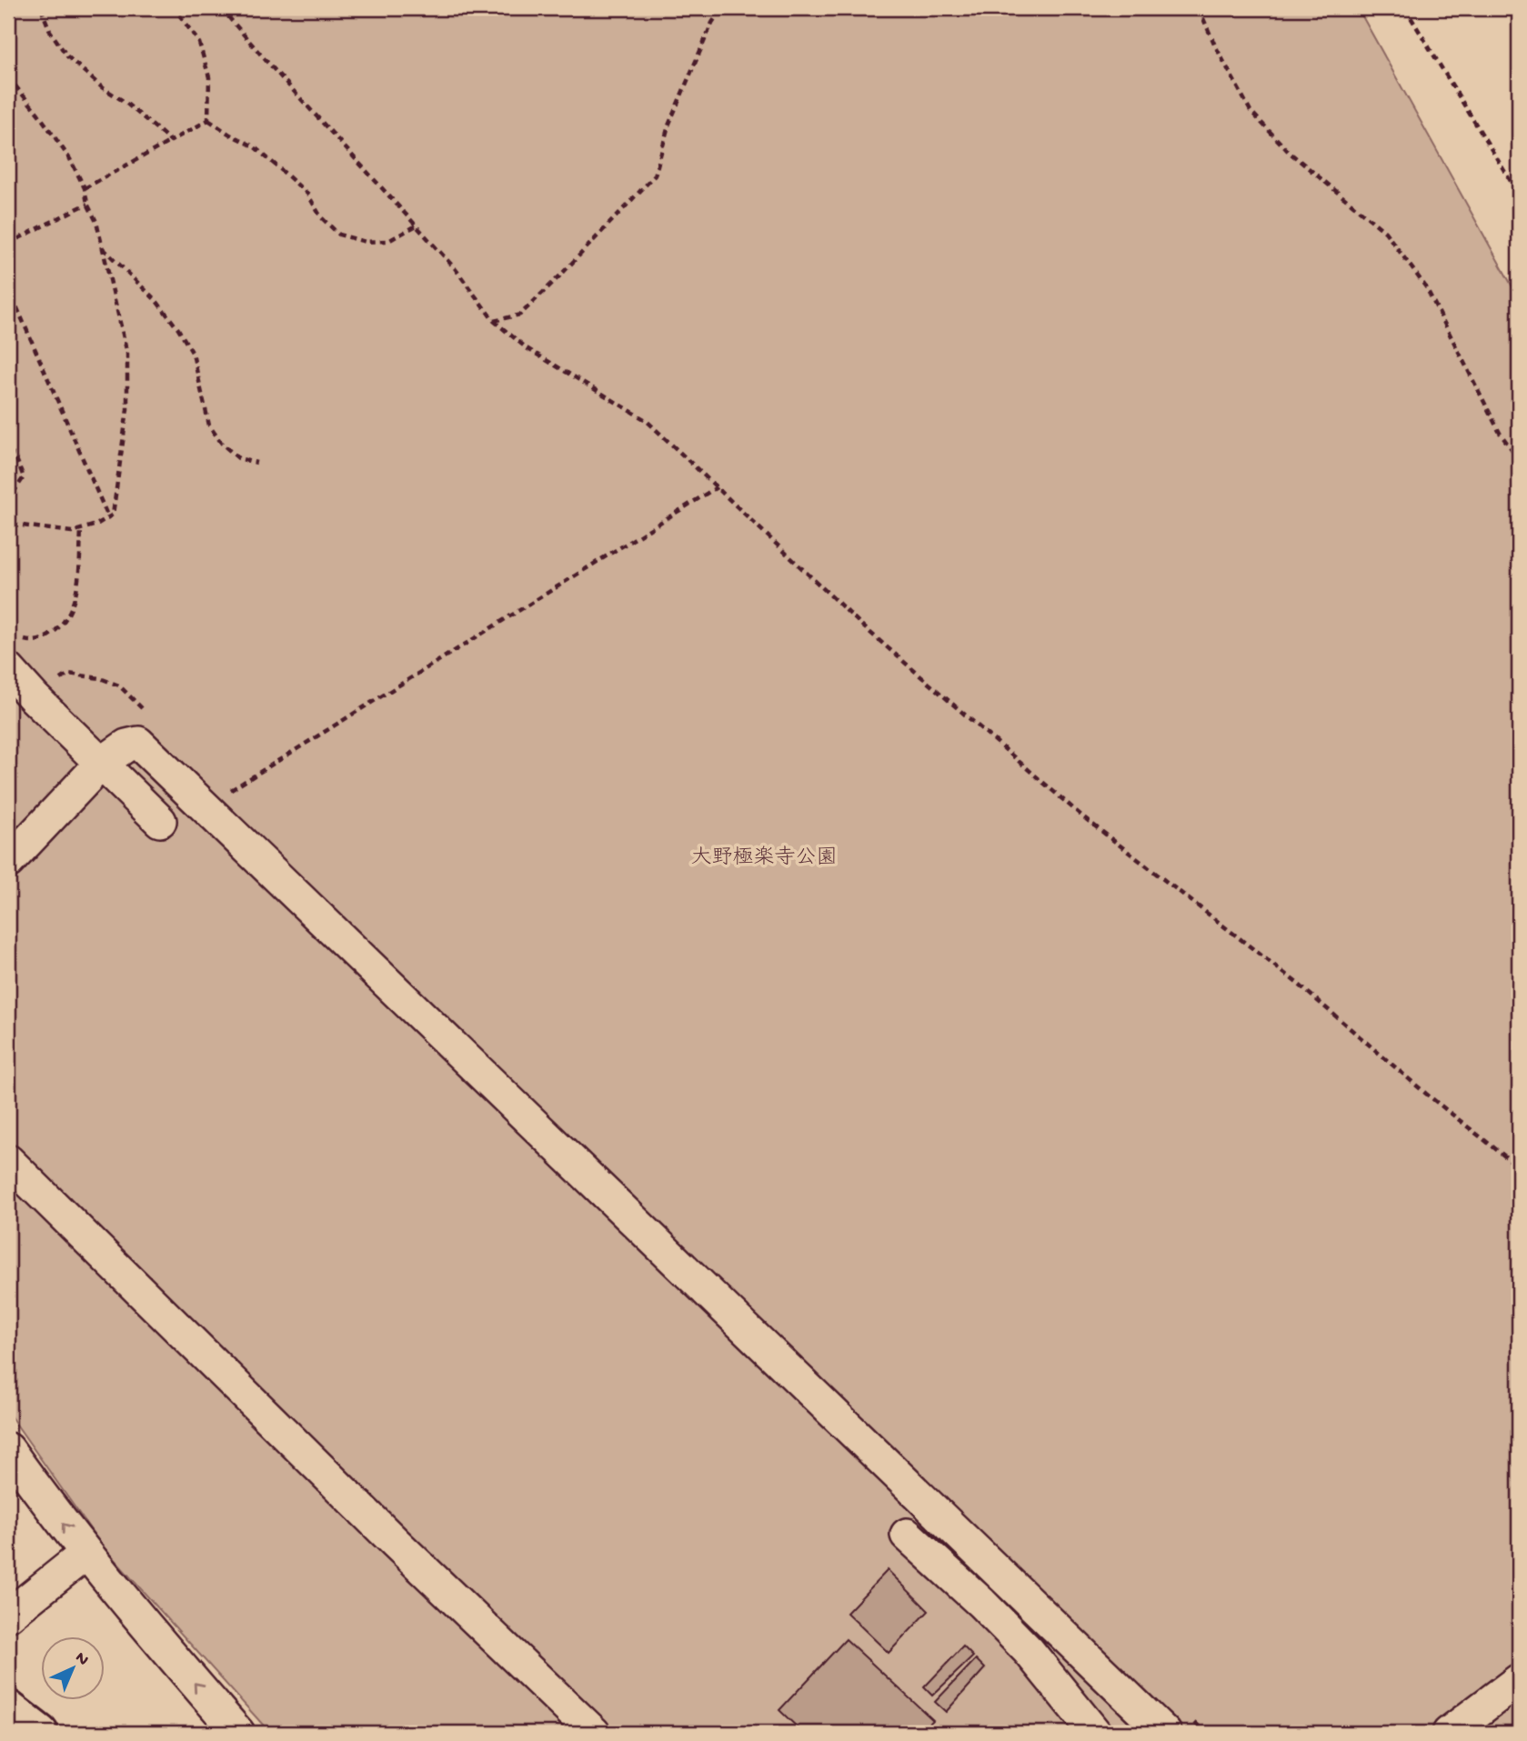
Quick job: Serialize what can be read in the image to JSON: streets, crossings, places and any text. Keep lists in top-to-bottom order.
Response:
{
  "parks": ["大野極楽寺公園"],
  "north": "top right"
}
